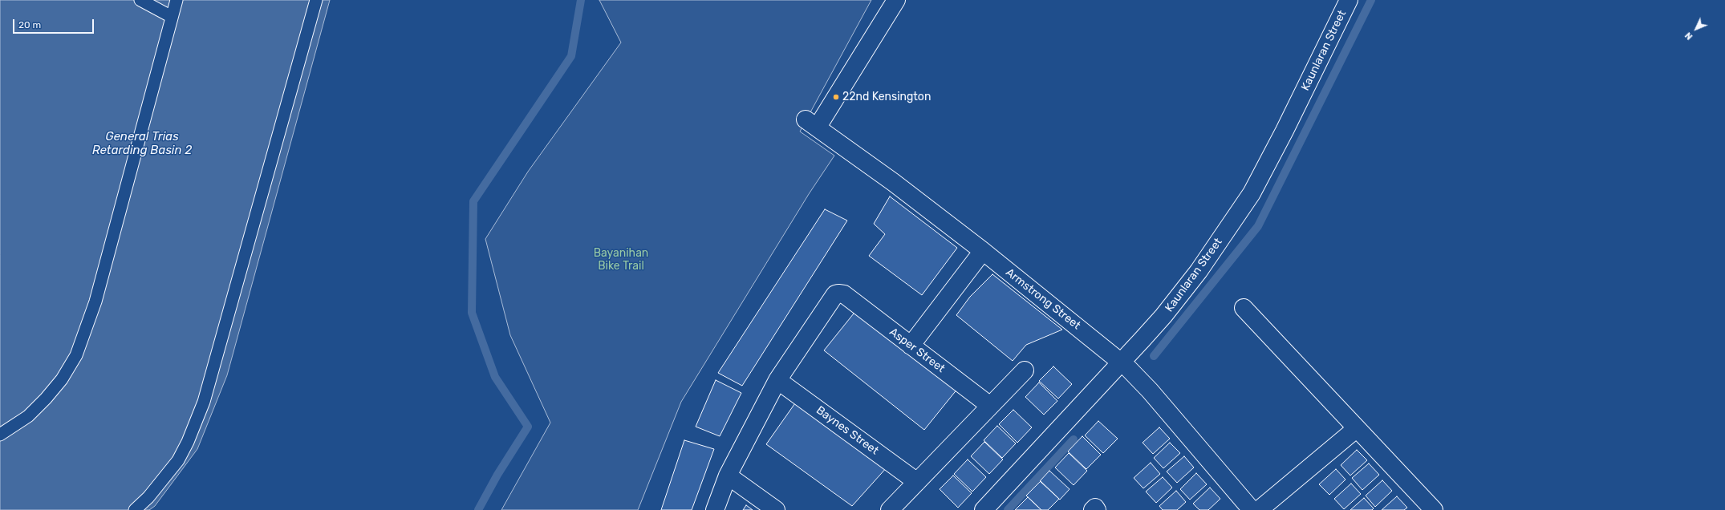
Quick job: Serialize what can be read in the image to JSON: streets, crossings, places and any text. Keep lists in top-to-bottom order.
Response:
{
  "streets": {
    "street": [
      "Kaunlaran Street",
      "Armstrong Street",
      "Asper Street",
      "Baynes Street"
    ]
  },
  "crossings": [
    ["Kaunlaran Street", "Armstrong Street"],
    ["Asper Street", "Baynes Street"]
  ],
  "water": ["General Trias Retarding Basin 2"],
  "parks": ["Bayanihan Bike Trail"],
  "places": ["22nd Kensington"],
  "scale_bar": "20 m",
  "north": "bottom left"
}
